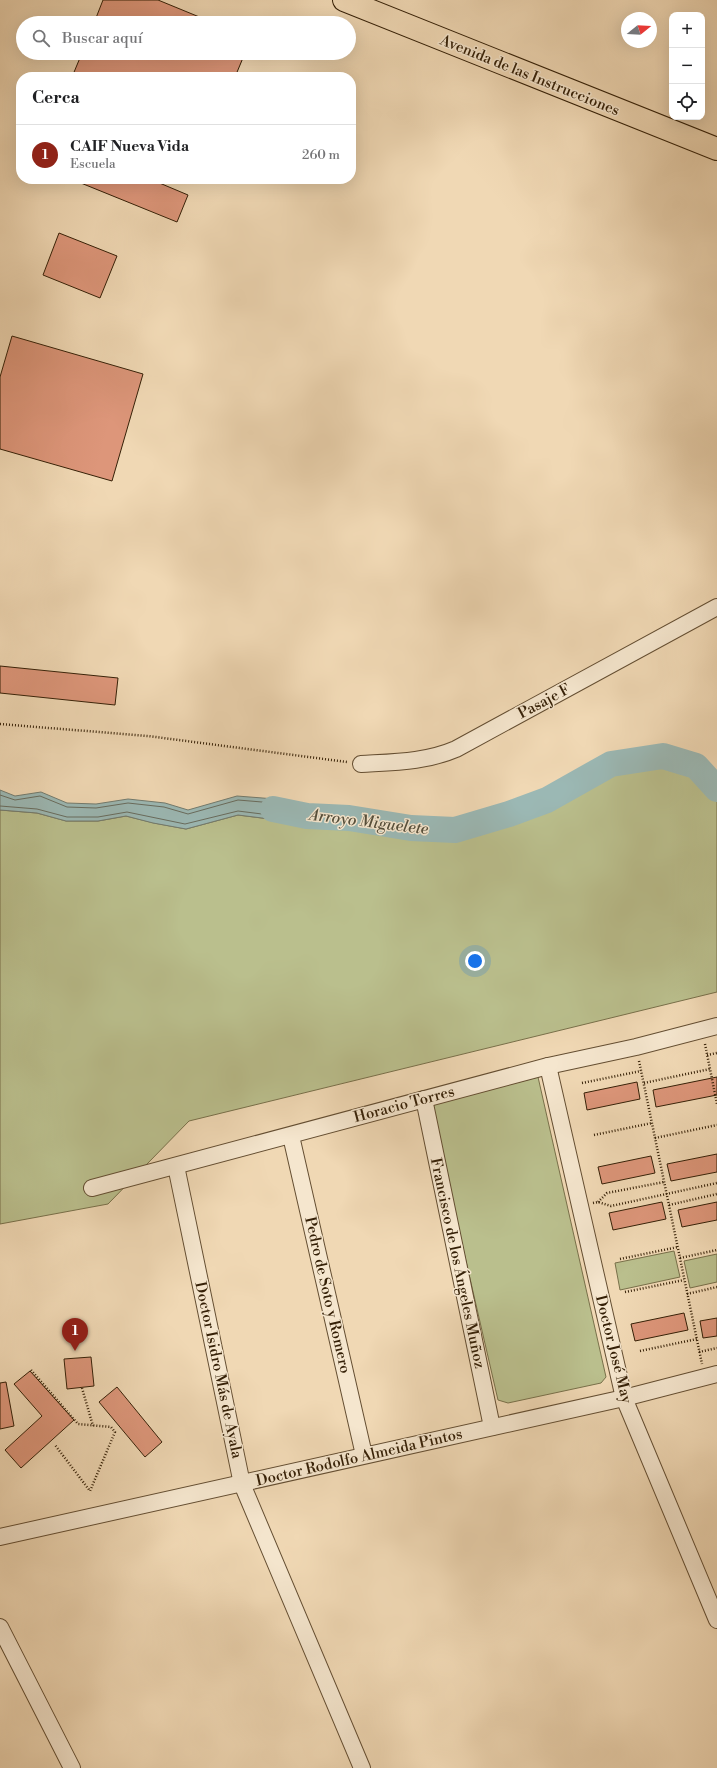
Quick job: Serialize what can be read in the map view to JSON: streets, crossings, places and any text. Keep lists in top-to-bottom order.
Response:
{
  "streets": {
    "main road": ["Avenida de las Instrucciones"],
    "street": [
      "Pasaje F",
      "Horacio Torres",
      "Francisco de los Ángeles Muñoz",
      "Pedro de Soto y Romero",
      "Doctor José May",
      "Doctor Isidro Más de Ayala",
      "Doctor Rodolfo Almeida Pintos"
    ]
  },
  "crossings": [
    ["Horacio Torres", "Francisco de los Ángeles Muñoz"],
    ["Horacio Torres", "Pedro de Soto y Romero"],
    ["Horacio Torres", "Doctor José May"],
    ["Horacio Torres", "Doctor Isidro Más de Ayala"],
    ["Francisco de los Ángeles Muñoz", "Doctor Rodolfo Almeida Pintos"],
    ["Pedro de Soto y Romero", "Doctor Rodolfo Almeida Pintos"],
    ["Doctor José May", "Doctor Rodolfo Almeida Pintos"],
    ["Doctor Isidro Más de Ayala", "Doctor Rodolfo Almeida Pintos"]
  ],
  "water": ["Arroyo Miguelete"],
  "north": "right",
  "page": {
    "map_buttons": ["+", "−"],
    "search": "Buscar aquí",
    "heading": "Cerca",
    "list": [
      {
        "mark": "1",
        "name": "CAIF Nueva Vida",
        "note": "Escuela",
        "value": "260 m"
      }
    ],
    "pins": "1"
  }
}
